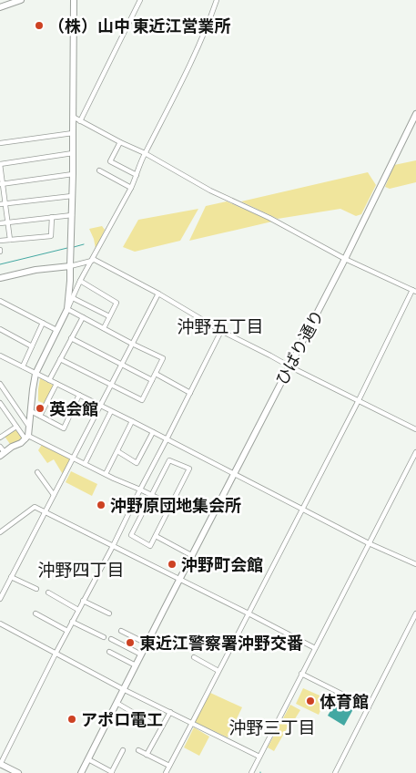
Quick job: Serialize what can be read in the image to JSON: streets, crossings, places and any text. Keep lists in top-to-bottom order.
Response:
{
  "streets": {
    "street": ["ひばり通り"]
  },
  "districts": ["沖野五丁目", "沖野四丁目", "沖野三丁目"],
  "places": [
    "（株）山中 東近江営業所",
    "英会館",
    "沖野原団地集会所",
    "沖野町会館",
    "東近江警察署沖野交番",
    "体育館",
    "アポロ電工"
  ]
}
